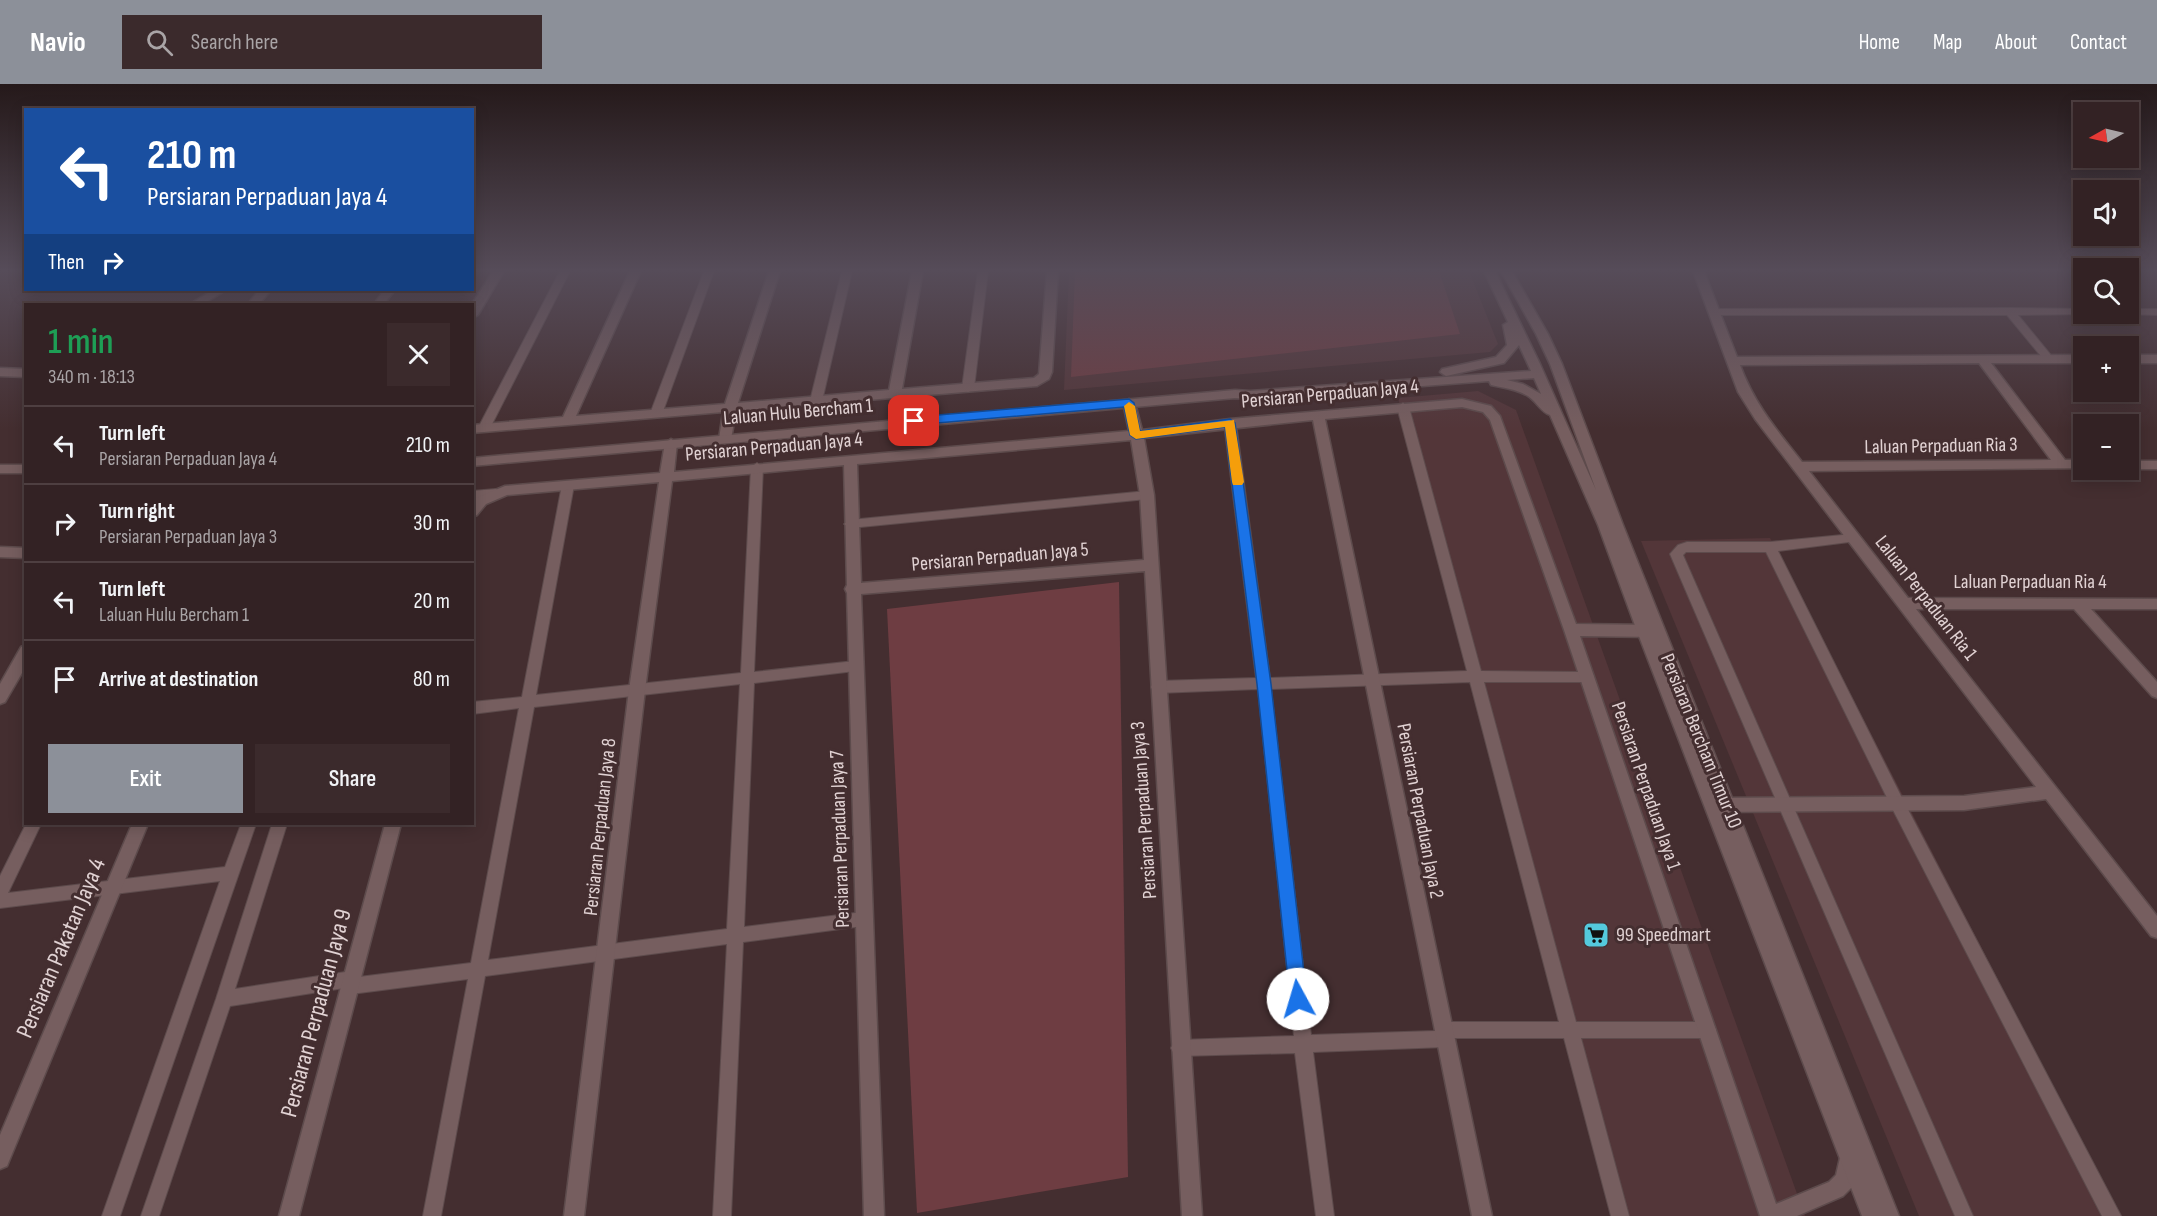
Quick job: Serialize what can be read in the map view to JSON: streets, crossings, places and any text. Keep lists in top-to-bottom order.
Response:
{
  "streets": {
    "street": [
      "Persiaran Perpaduan Jaya 4",
      "Laluan Hulu Bercham 1",
      "Laluan Perpaduan Ria 3",
      "Persiaran Perpaduan Jaya 5",
      "Laluan Perpaduan Ria 4",
      "Laluan Perpaduan Ria 1",
      "Persiaran Bercham Timur 10",
      "Persiaran Perpaduan Jaya 1",
      "Persiaran Perpaduan Jaya 3",
      "Persiaran Perpaduan Jaya 2",
      "Persiaran Perpaduan Jaya 8",
      "Persiaran Perpaduan Jaya 7",
      "Persiaran Pakatan Jaya 4",
      "Persiaran Perpaduan Jaya 9"
    ]
  },
  "crossings": [
    ["Persiaran Perpaduan Jaya 4", "Persiaran Perpaduan Jaya 1"],
    ["Persiaran Perpaduan Jaya 4", "Persiaran Perpaduan Jaya 3"],
    ["Persiaran Perpaduan Jaya 4", "Persiaran Perpaduan Jaya 2"],
    ["Persiaran Perpaduan Jaya 4", "Persiaran Perpaduan Jaya 8"],
    ["Persiaran Perpaduan Jaya 4", "Persiaran Perpaduan Jaya 7"],
    ["Laluan Hulu Bercham 1", "Persiaran Bercham Timur 10"],
    ["Laluan Hulu Bercham 1", "Persiaran Perpaduan Jaya 3"],
    ["Laluan Hulu Bercham 1", "Persiaran Perpaduan Jaya 8"],
    ["Laluan Perpaduan Ria 3", "Laluan Perpaduan Ria 1"],
    ["Persiaran Perpaduan Jaya 5", "Persiaran Perpaduan Jaya 3"],
    ["Persiaran Perpaduan Jaya 5", "Persiaran Perpaduan Jaya 7"],
    ["Laluan Perpaduan Ria 4", "Laluan Perpaduan Ria 1"]
  ],
  "places": {
    "supermarket": ["99 Speedmart"]
  },
  "north": "left",
  "page": {
    "header": "Navio",
    "search": "Search here",
    "nav": [
      "Home",
      "Map",
      "About",
      "Contact"
    ],
    "map_buttons": ["+", "−"],
    "turn": ["210 m", "Persiaran Perpaduan Jaya 4"],
    "then": "Then",
    "heading": ["1 min", "340 m · 18:13"],
    "list": [
      {
        "name": "Turn left",
        "note": "Persiaran Perpaduan Jaya 4",
        "value": "210 m"
      },
      {
        "name": "Turn right",
        "note": "Persiaran Perpaduan Jaya 3",
        "value": "30 m"
      },
      {
        "name": "Turn left",
        "note": "Laluan Hulu Bercham 1",
        "value": "20 m"
      },
      {
        "name": "Arrive at destination",
        "value": "80 m"
      }
    ],
    "buttons": ["Exit", "Share"]
  }
}
